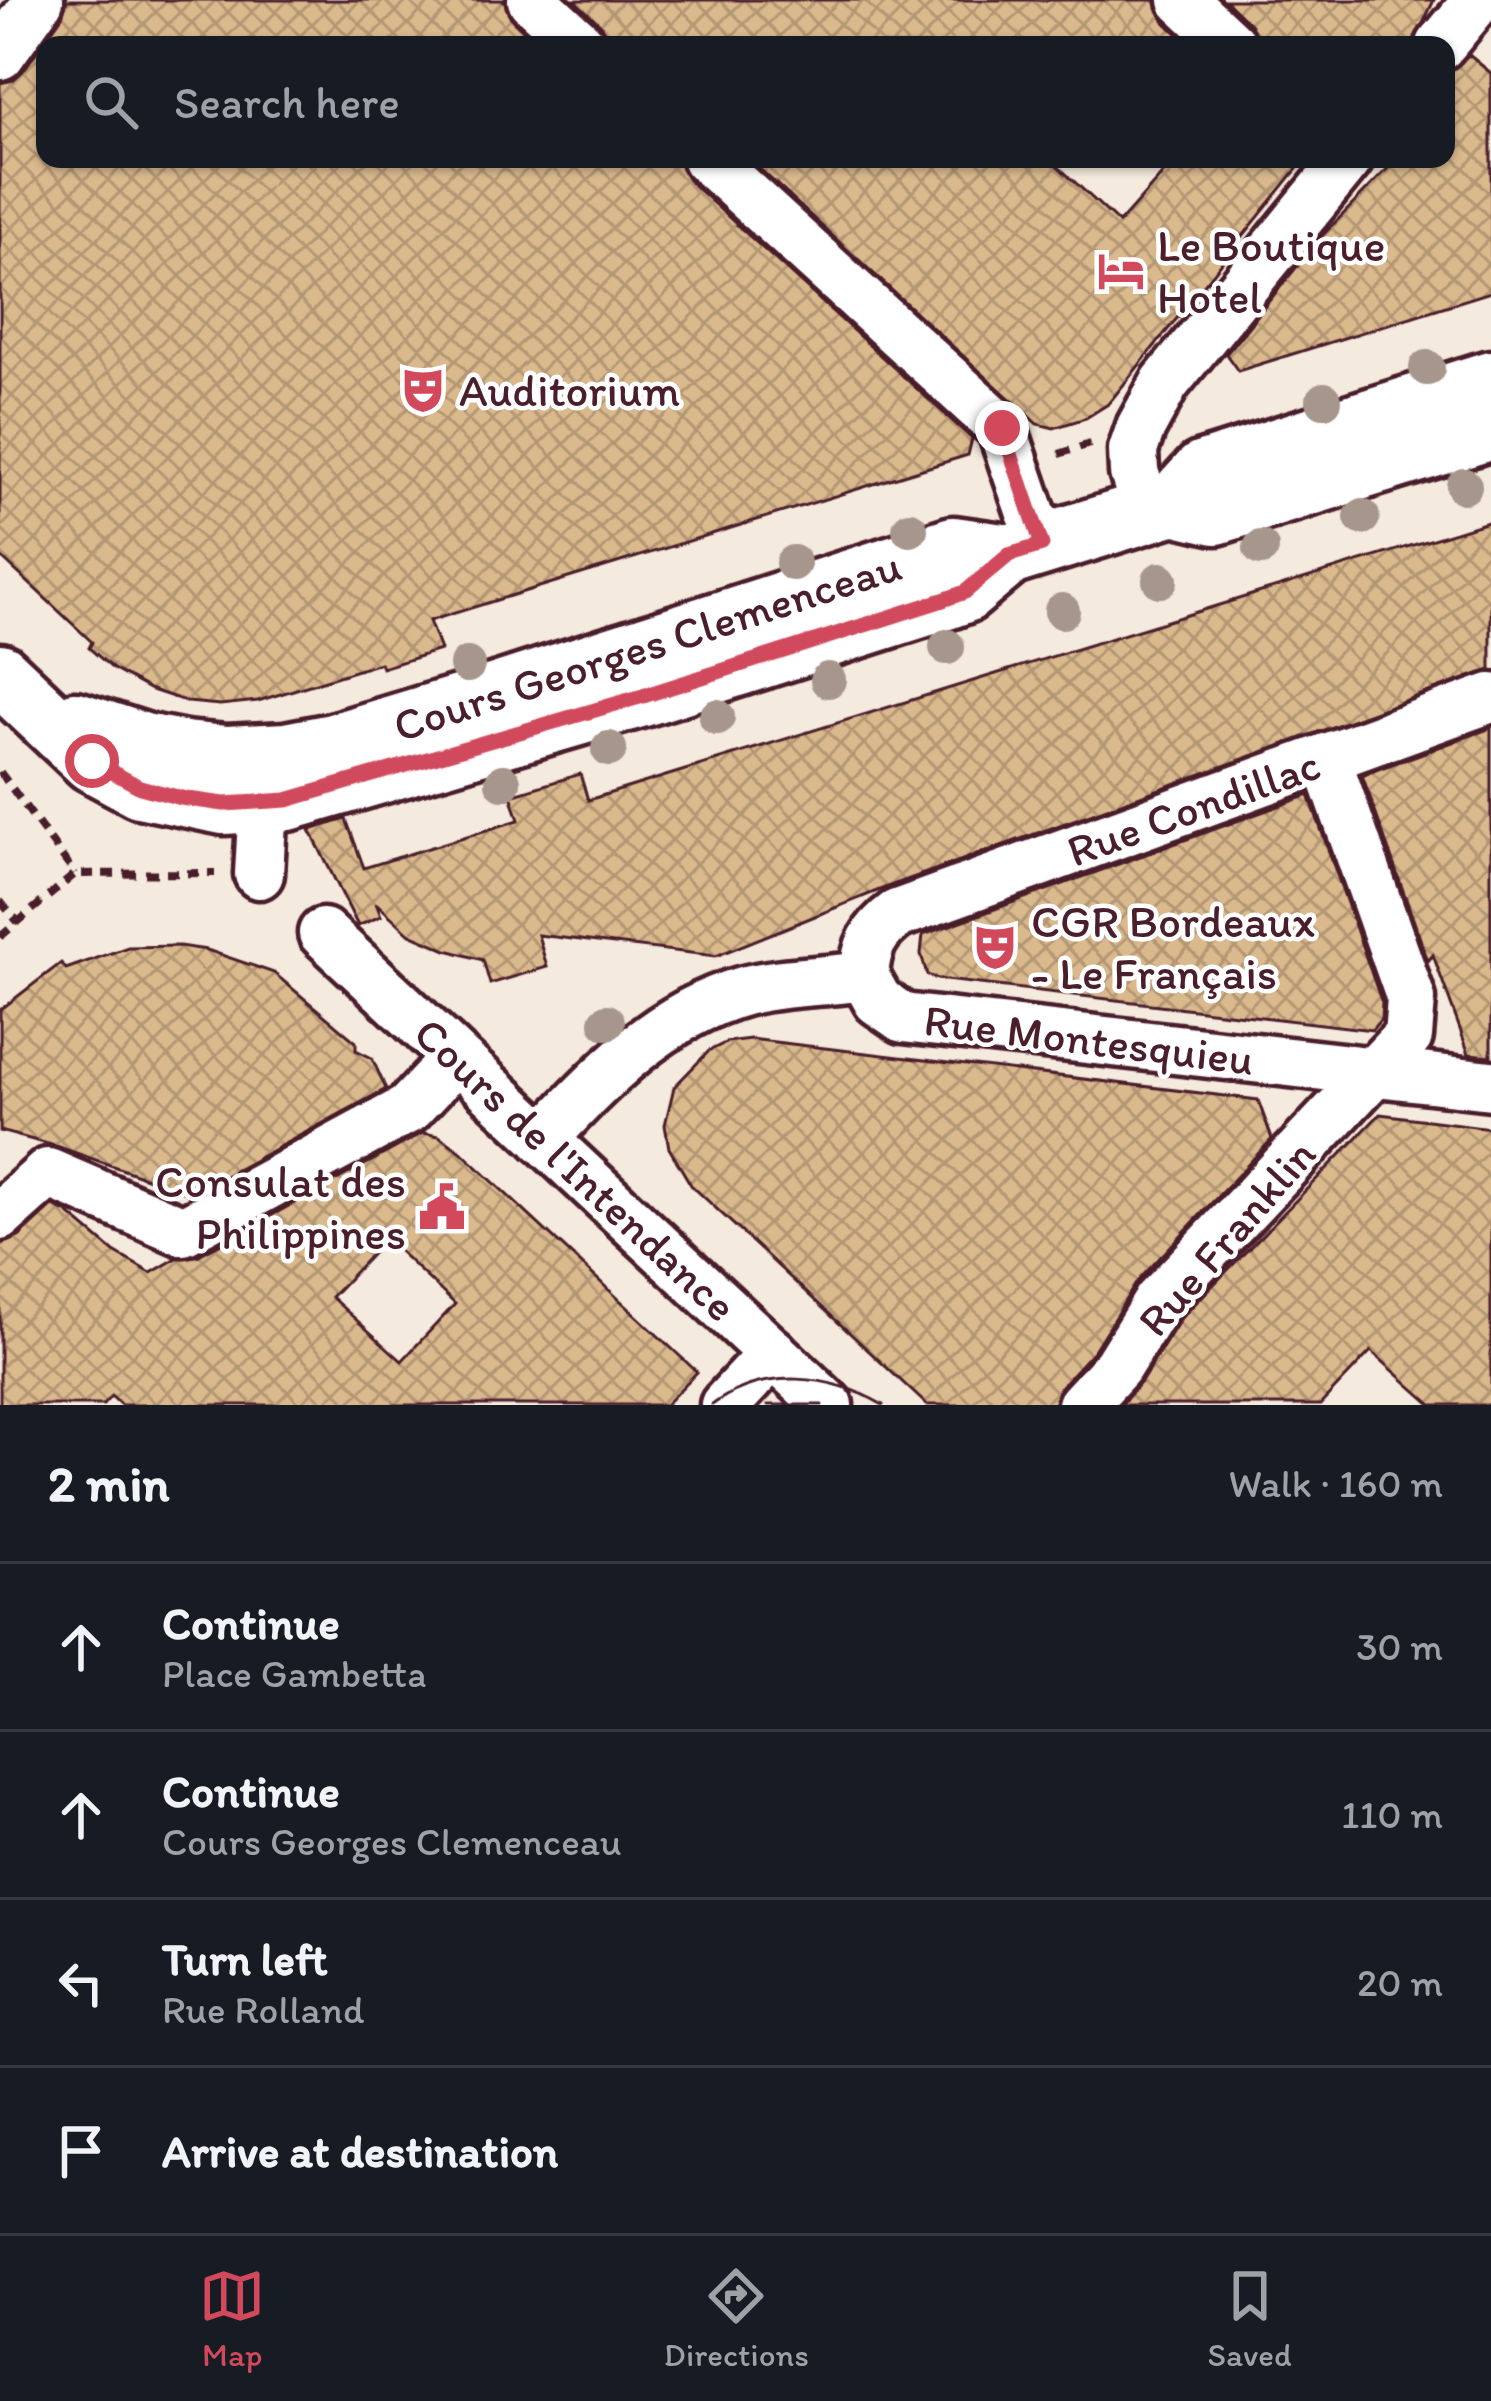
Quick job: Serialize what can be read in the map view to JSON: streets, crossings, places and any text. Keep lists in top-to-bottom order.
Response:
{
  "streets": {
    "main road": ["Cours Georges Clemenceau"],
    "street": [
      "Rue Condillac",
      "Rue Montesquieu",
      "Cours de l'Intendance",
      "Rue Franklin"
    ]
  },
  "crossings": [
    ["Rue Condillac", "Rue Montesquieu"],
    ["Rue Condillac", "Rue Franklin"],
    ["Rue Montesquieu", "Cours de l'Intendance"],
    ["Rue Montesquieu", "Rue Franklin"]
  ],
  "places": {
    "hotel": ["Le Boutique Hotel"],
    "theatre": ["Auditorium", "CGR Bordeaux - Le Français"],
    "public building": ["Consulat des Philippines"]
  },
  "page": {
    "search": "Search here",
    "heading": ["2 min", "Walk · 160 m"],
    "list": [
      ["Continue", "Place Gambetta", "30 m"],
      ["Continue", "Cours Georges Clemenceau", "110 m"],
      ["Turn left", "Rue Rolland", "20 m"],
      "Arrive at destination"
    ],
    "nav": ["Map", "Directions", "Saved"]
  }
}
